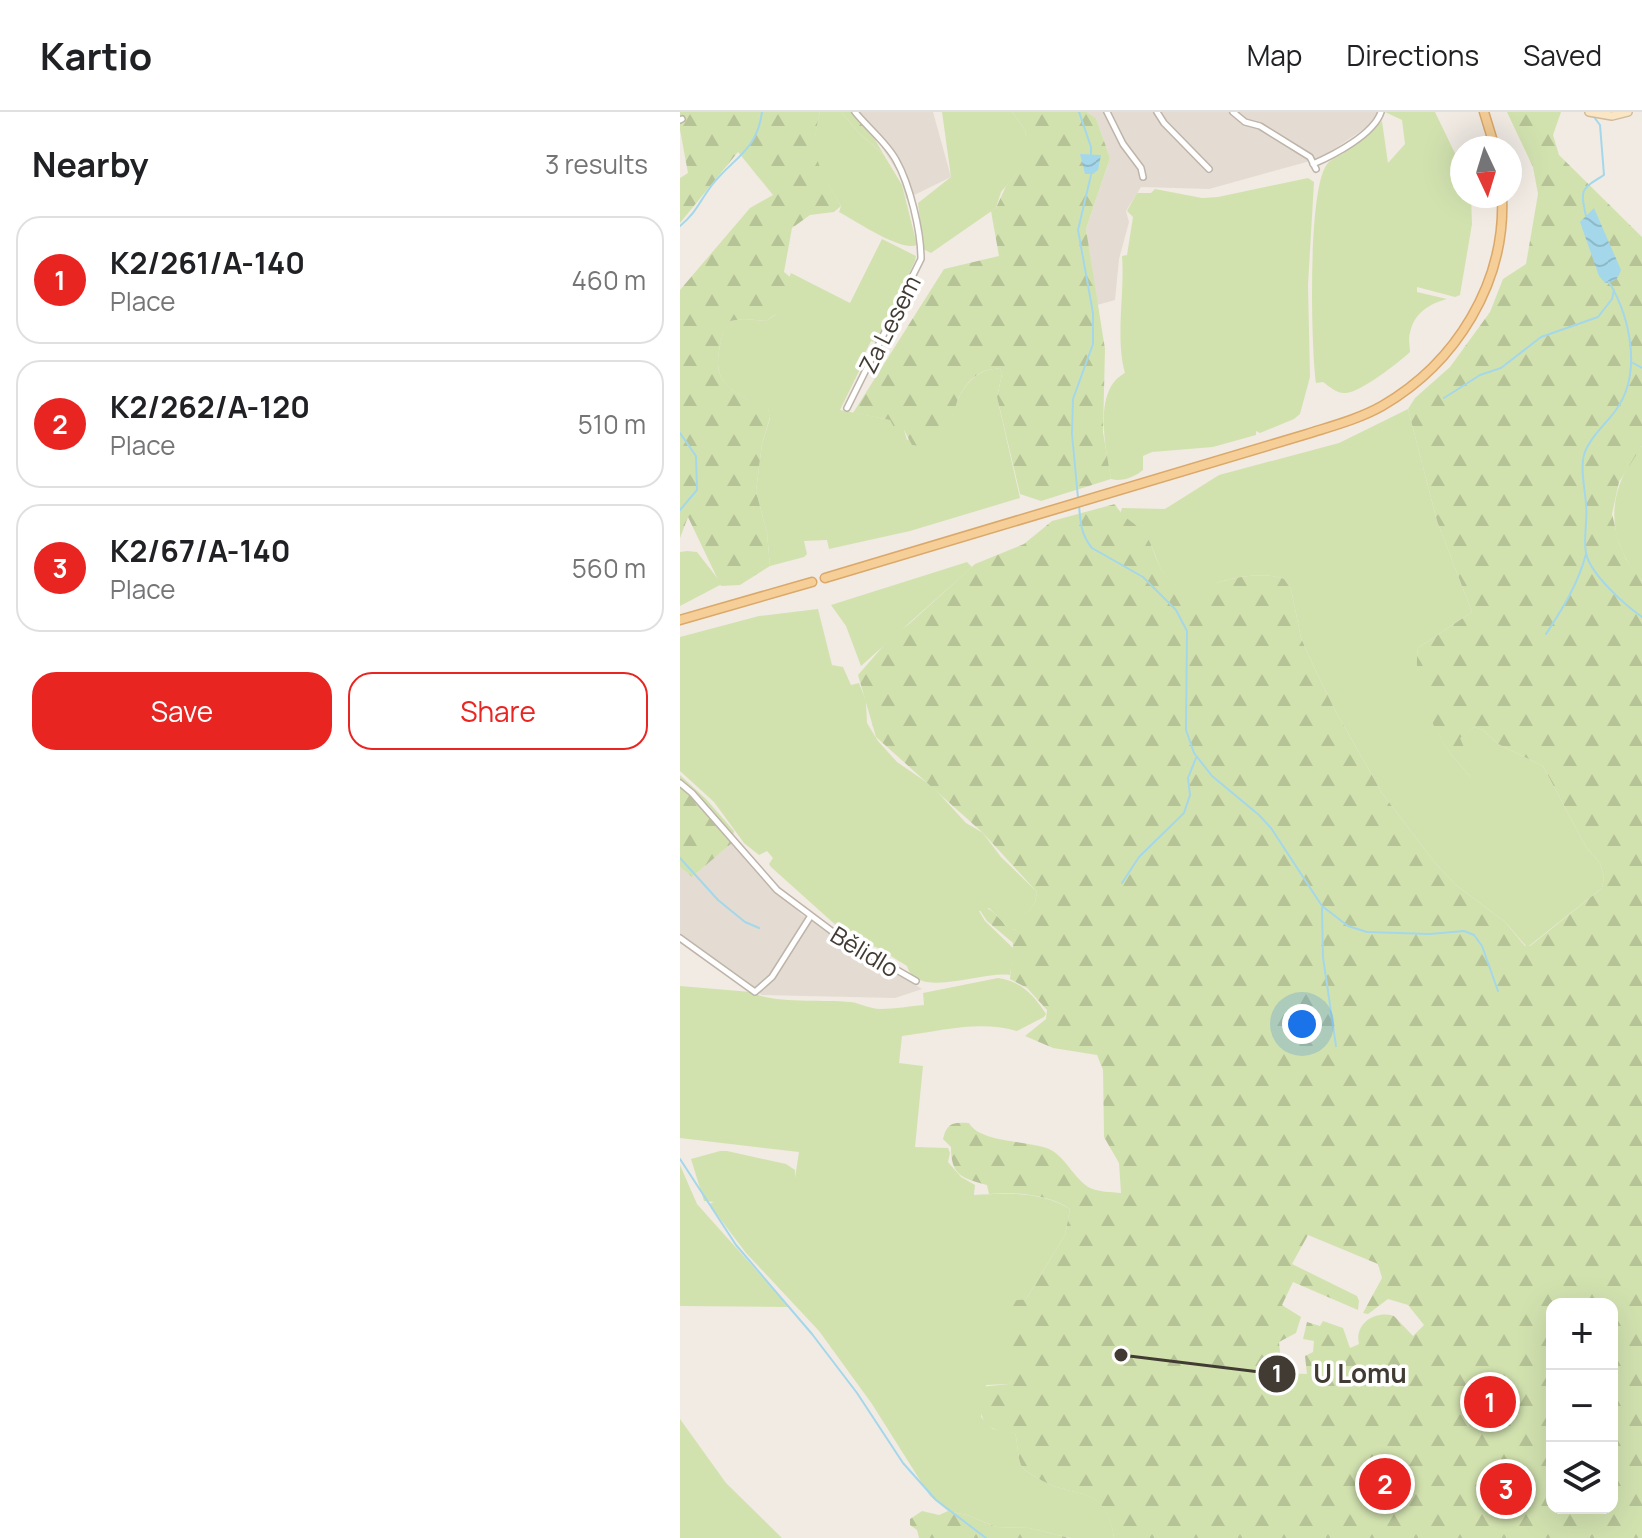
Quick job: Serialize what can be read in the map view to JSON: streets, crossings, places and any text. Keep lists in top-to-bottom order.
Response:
{
  "streets": {
    "street": ["Za Lesem", "Bělidlo"]
  },
  "places": ["U Lomu"],
  "north": "bottom",
  "page": {
    "header": "Kartio",
    "nav": ["Map", "Directions", "Saved"],
    "heading": ["Nearby", "3 results"],
    "list": [
      {
        "mark": "1",
        "name": "K2/261/A-140",
        "note": "Place",
        "value": "460 m"
      },
      {
        "mark": "2",
        "name": "K2/262/A-120",
        "note": "Place",
        "value": "510 m"
      },
      {
        "mark": "3",
        "name": "K2/67/A-140",
        "note": "Place",
        "value": "560 m"
      }
    ],
    "buttons": ["Save", "Share"],
    "map_buttons": ["+", "−"],
    "pins": ["1", "2", "3"]
  }
}
